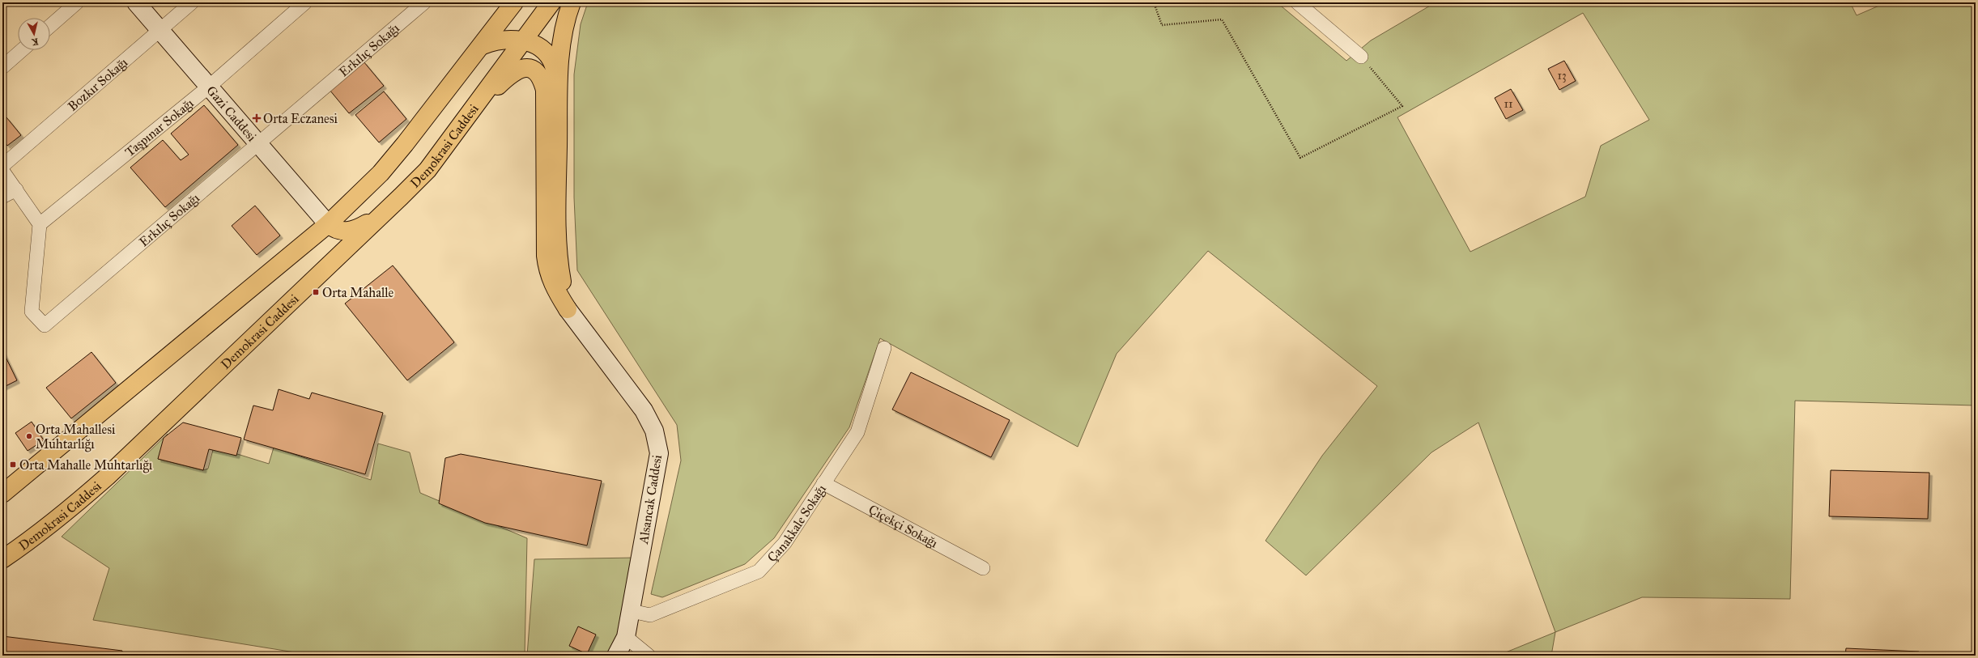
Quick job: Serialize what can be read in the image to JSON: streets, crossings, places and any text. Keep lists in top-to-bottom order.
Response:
{
  "streets": {
    "main road": ["Demokrasi Caddesi"],
    "street": [
      "Erkılıç Sokağı",
      "Bozkır Sokağı",
      "Gazi Caddesi",
      "Taşpınar Sokağı",
      "Alsancak Caddesi",
      "Çanakkale Sokağı",
      "Çiçekçi Sokağı"
    ]
  },
  "crossings": [
    ["Erkılıç Sokağı", "Gazi Caddesi"],
    ["Erkılıç Sokağı", "Taşpınar Sokağı"],
    ["Bozkır Sokağı", "Gazi Caddesi"],
    ["Gazi Caddesi", "Taşpınar Sokağı"],
    ["Alsancak Caddesi", "Çanakkale Sokağı"],
    ["Çanakkale Sokağı", "Çiçekçi Sokağı"]
  ],
  "places": {
    "health": ["Orta Eczanesi"],
    "transit": ["Orta Mahalle", "Orta Mahalle Muhtarlığı"],
    "other": ["Orta Mahallesi Muhtarlığı"]
  },
  "house_numbers": ["13", "11"],
  "north": "bottom"
}
